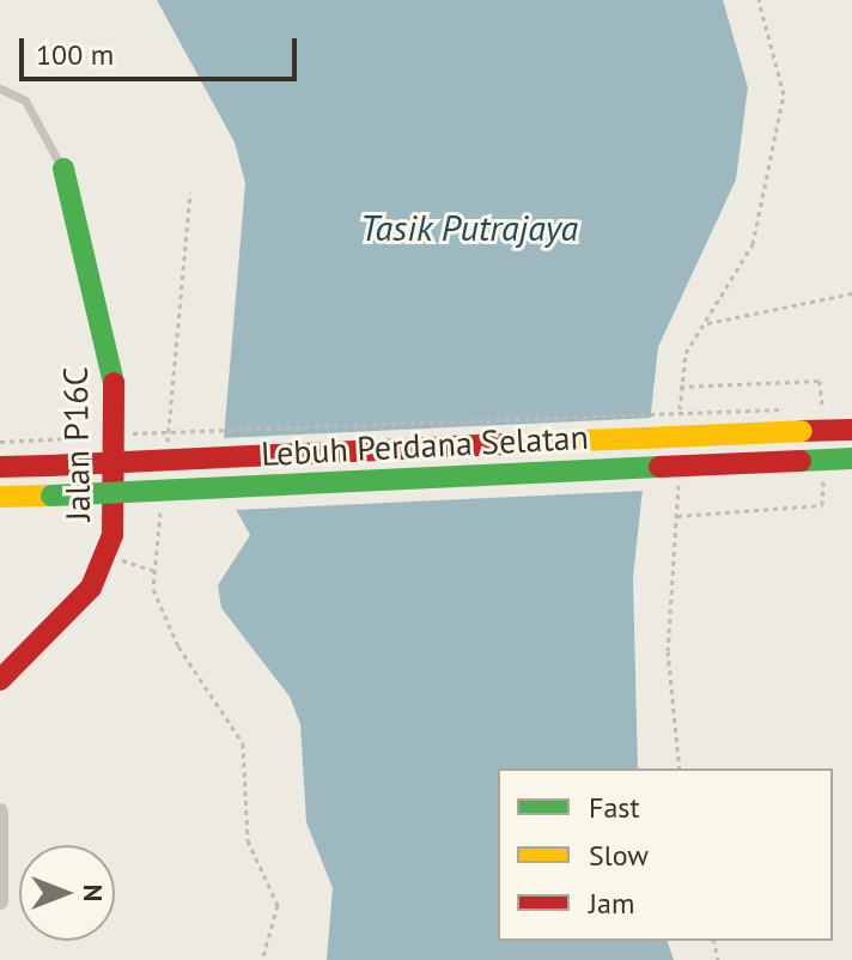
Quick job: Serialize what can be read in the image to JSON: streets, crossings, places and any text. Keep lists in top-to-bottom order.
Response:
{
  "streets": {
    "main road": ["Jalan P16C", "Lebuh Perdana Selatan"]
  },
  "water": ["Tasik Putrajaya"],
  "legend": ["Fast", "Slow", "Jam"],
  "scale_bar": "100 m",
  "north": "right"
}
